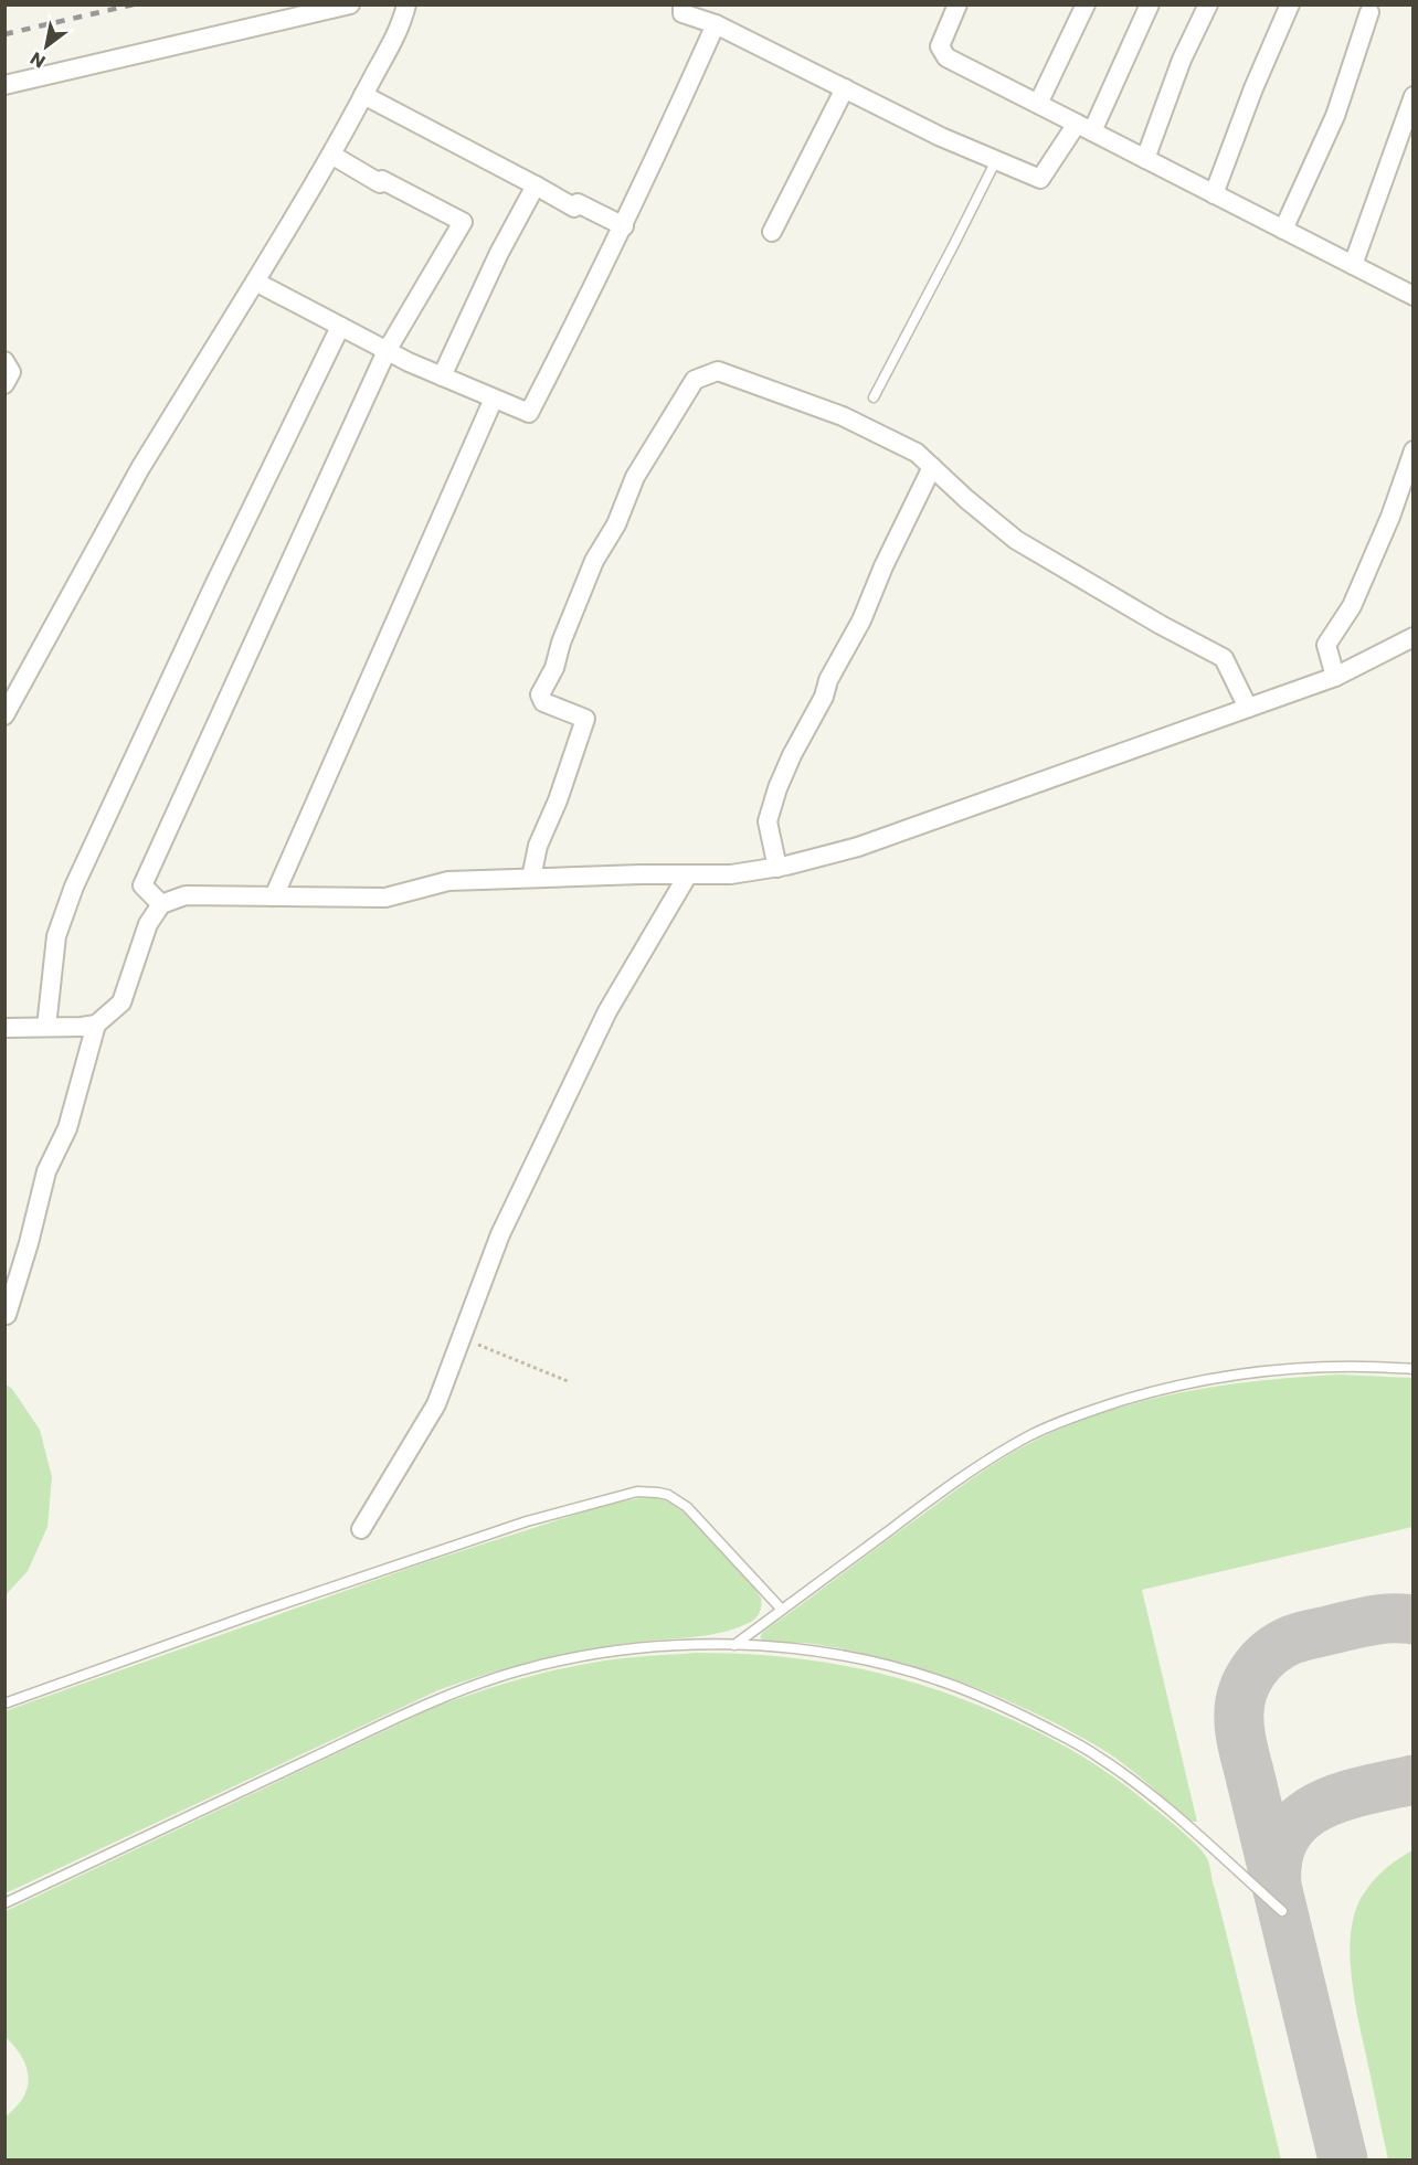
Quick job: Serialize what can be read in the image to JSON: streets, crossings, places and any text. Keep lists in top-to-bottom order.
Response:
{
  "north": "bottom left"
}
